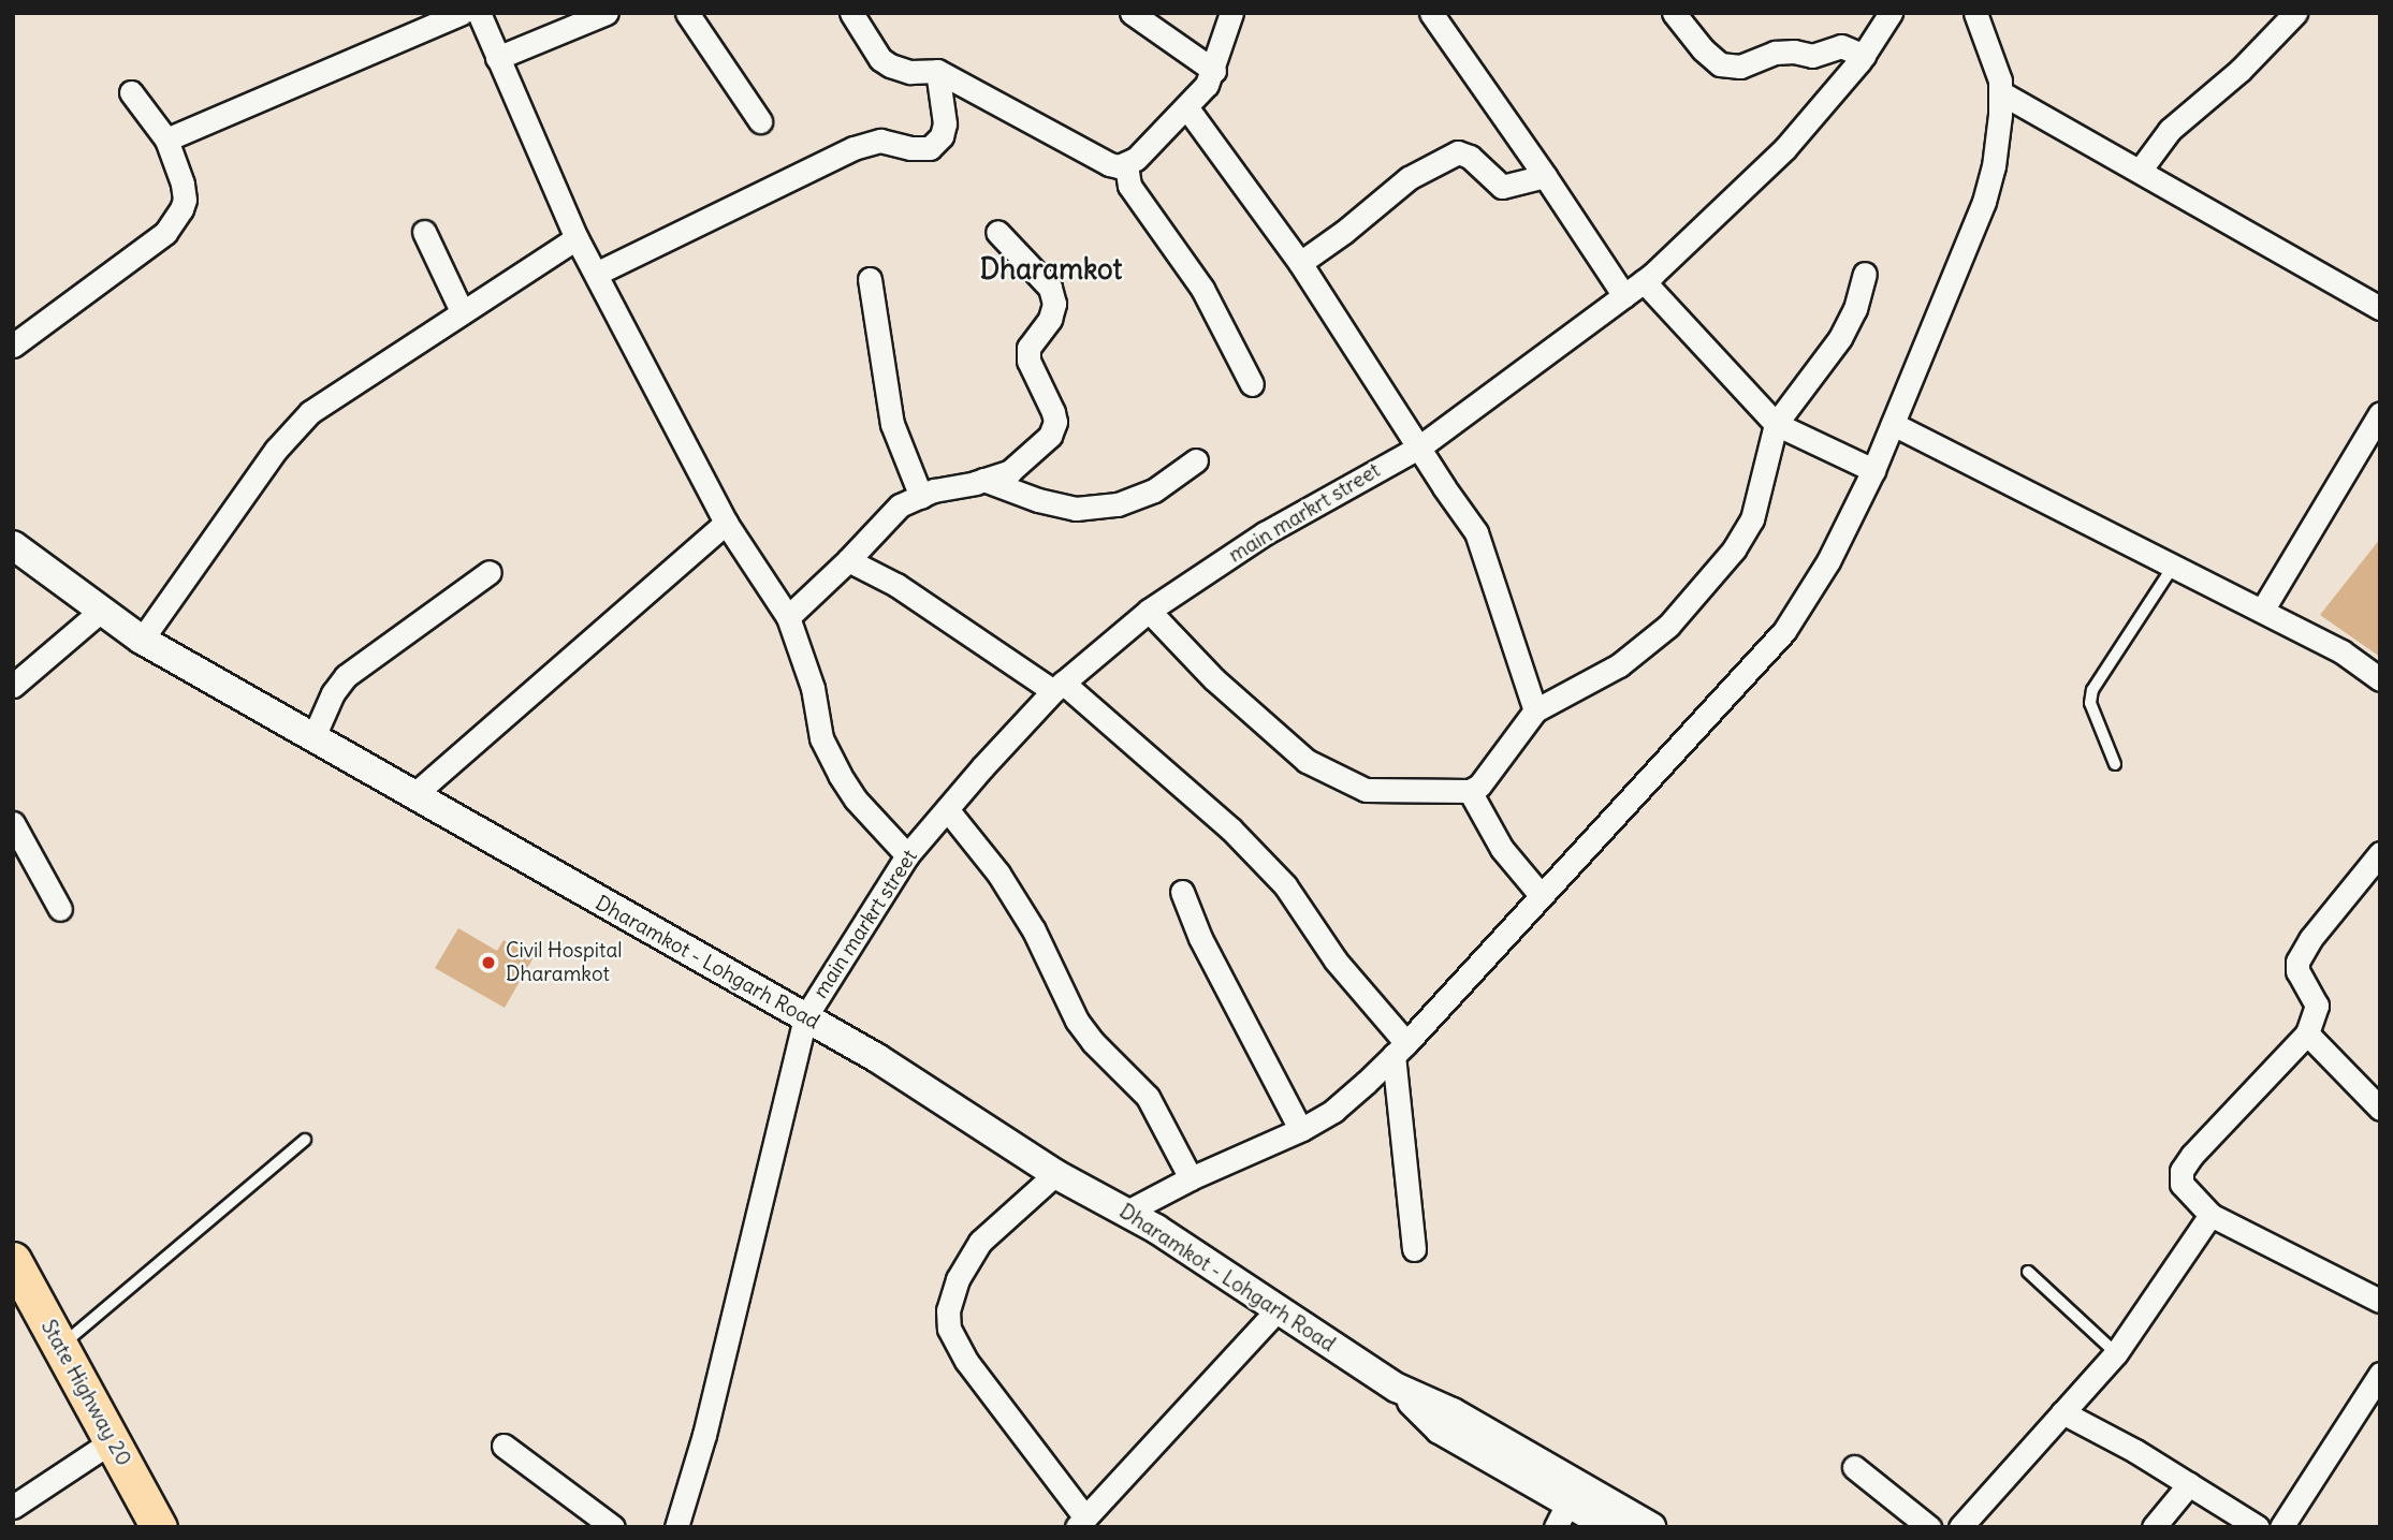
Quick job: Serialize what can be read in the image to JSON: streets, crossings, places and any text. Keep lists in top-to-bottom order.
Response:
{
  "streets": {
    "main road": ["State Highway 20"],
    "street": ["main markrt street", "Dharamkot - Lohgarh Road"]
  },
  "crossings": [
    ["main markrt street", "Dharamkot - Lohgarh Road"]
  ],
  "districts": ["Dharamkot"],
  "places": ["Civil Hospital Dharamkot"]
}
